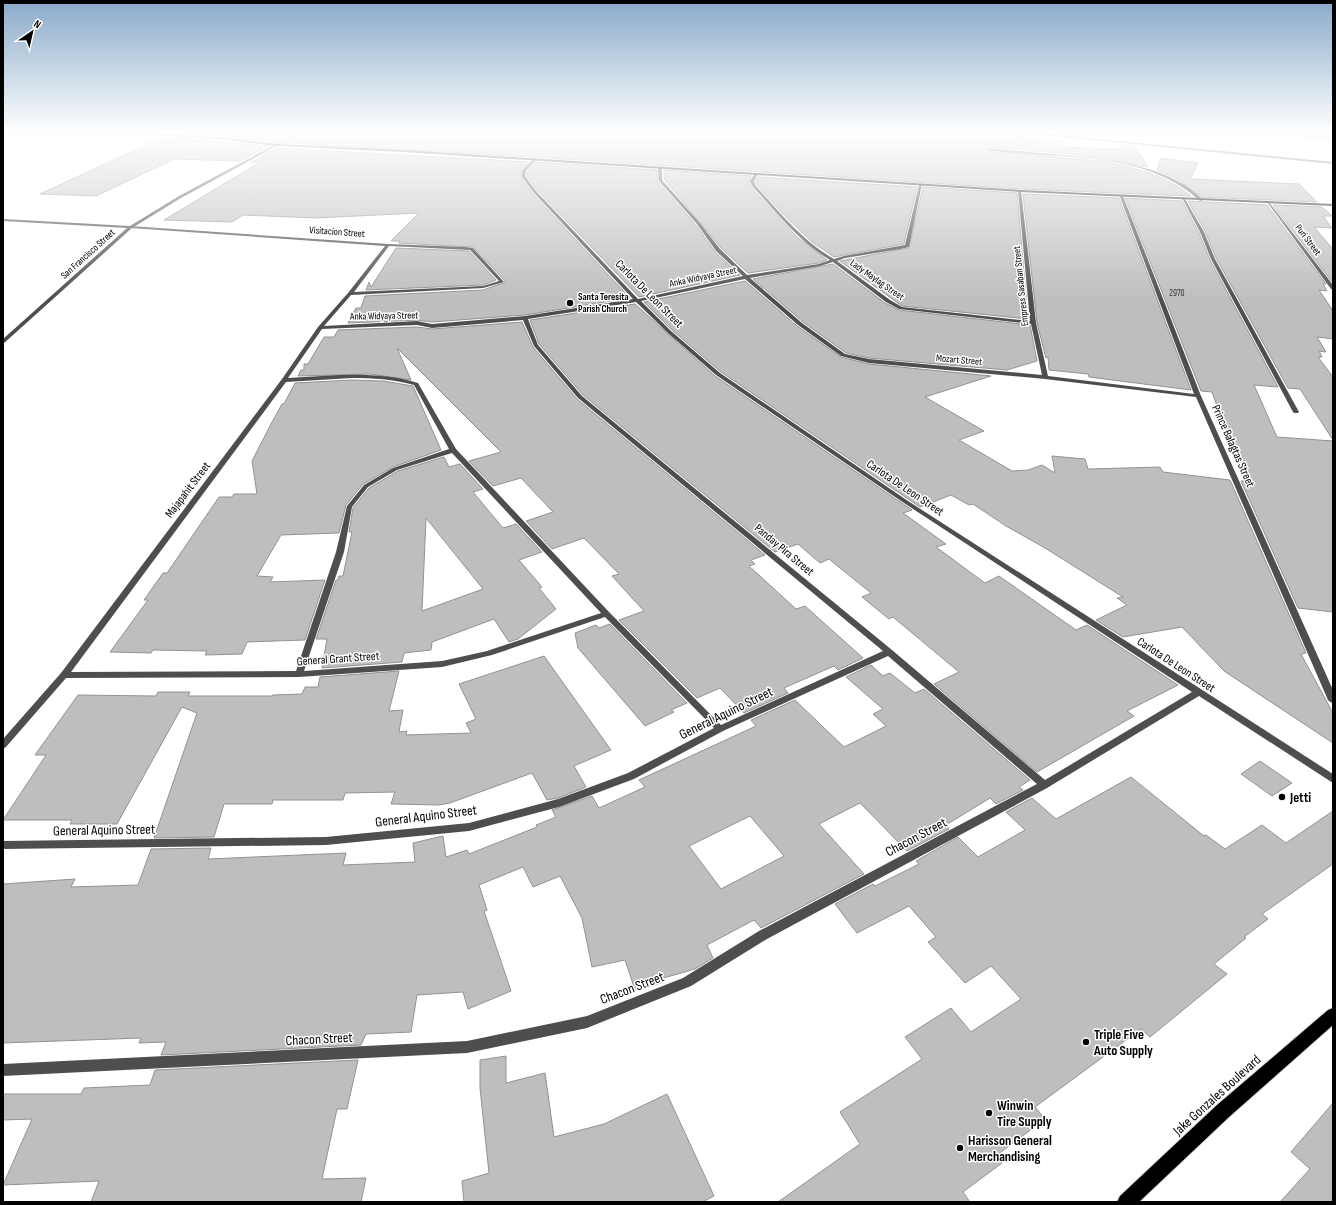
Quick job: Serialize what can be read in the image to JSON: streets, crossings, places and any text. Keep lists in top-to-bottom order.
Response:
{
  "streets": {
    "main road": ["Jake Gonzales Boulevard"],
    "street": [
      "Visitacion Street",
      "Puri Street",
      "San Francisco Street",
      "Anka Widyaya Street",
      "Lady Maylag Street",
      "Empress Sasaban Street",
      "Carlota De Leon Street",
      "Mozart Street",
      "Prince Balagtas Street",
      "Majapahit Street",
      "Panday Pira Street",
      "General Grant Street",
      "General Aquino Street",
      "Chacon Street"
    ]
  },
  "crossings": [
    ["Visitacion Street", "San Francisco Street"],
    ["Visitacion Street", "Majapahit Street"],
    ["Anka Widyaya Street", "Lady Maylag Street"],
    ["Anka Widyaya Street", "Carlota De Leon Street"],
    ["Anka Widyaya Street", "Mozart Street"],
    ["Anka Widyaya Street", "Majapahit Street"],
    ["Anka Widyaya Street", "Panday Pira Street"],
    ["Lady Maylag Street", "Empress Sasaban Street"],
    ["Empress Sasaban Street", "Mozart Street"],
    ["Carlota De Leon Street", "Chacon Street"],
    ["Mozart Street", "Prince Balagtas Street"],
    ["Majapahit Street", "General Grant Street"],
    ["Panday Pira Street", "General Aquino Street"],
    ["Panday Pira Street", "Chacon Street"]
  ],
  "places": [
    "Santa Teresita Parish Church",
    "Jetti",
    "Triple Five Auto Supply",
    "Winwin Tire Supply",
    "Harisson General Merchandising"
  ],
  "house_numbers": ["2970"],
  "north": "top right"
}
